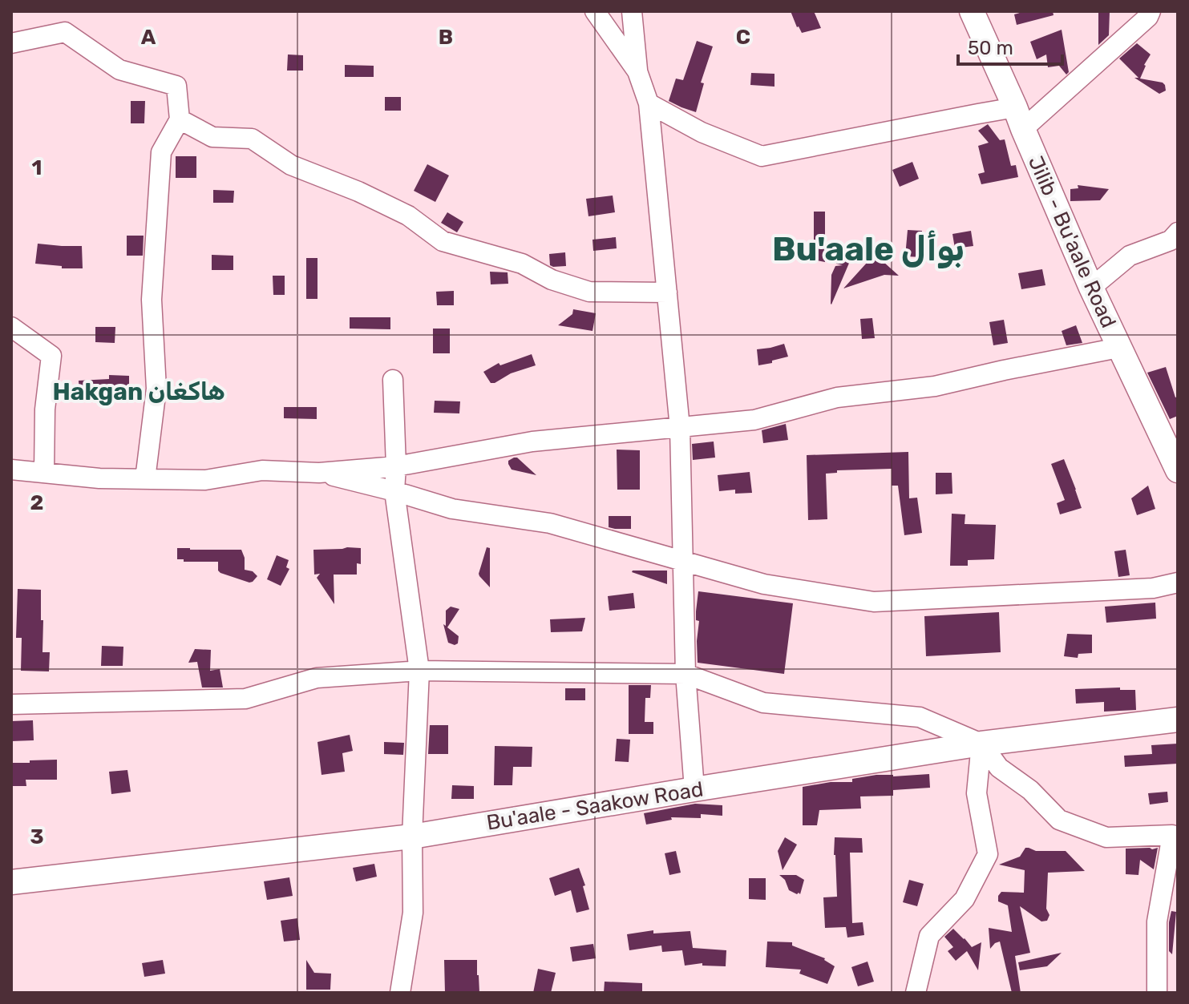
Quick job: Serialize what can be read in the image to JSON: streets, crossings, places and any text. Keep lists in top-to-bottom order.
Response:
{
  "streets": {
    "main road": ["Jilib - Bu'aale Road", "Bu'aale - Saakow Road"]
  },
  "districts": ["Bu'aale بوأل", "Hakgan هاكغان"],
  "scale_bar": "50 m",
  "grid": {
    "columns": ["A", "B", "C"],
    "rows": ["1", "2", "3"]
  }
}
